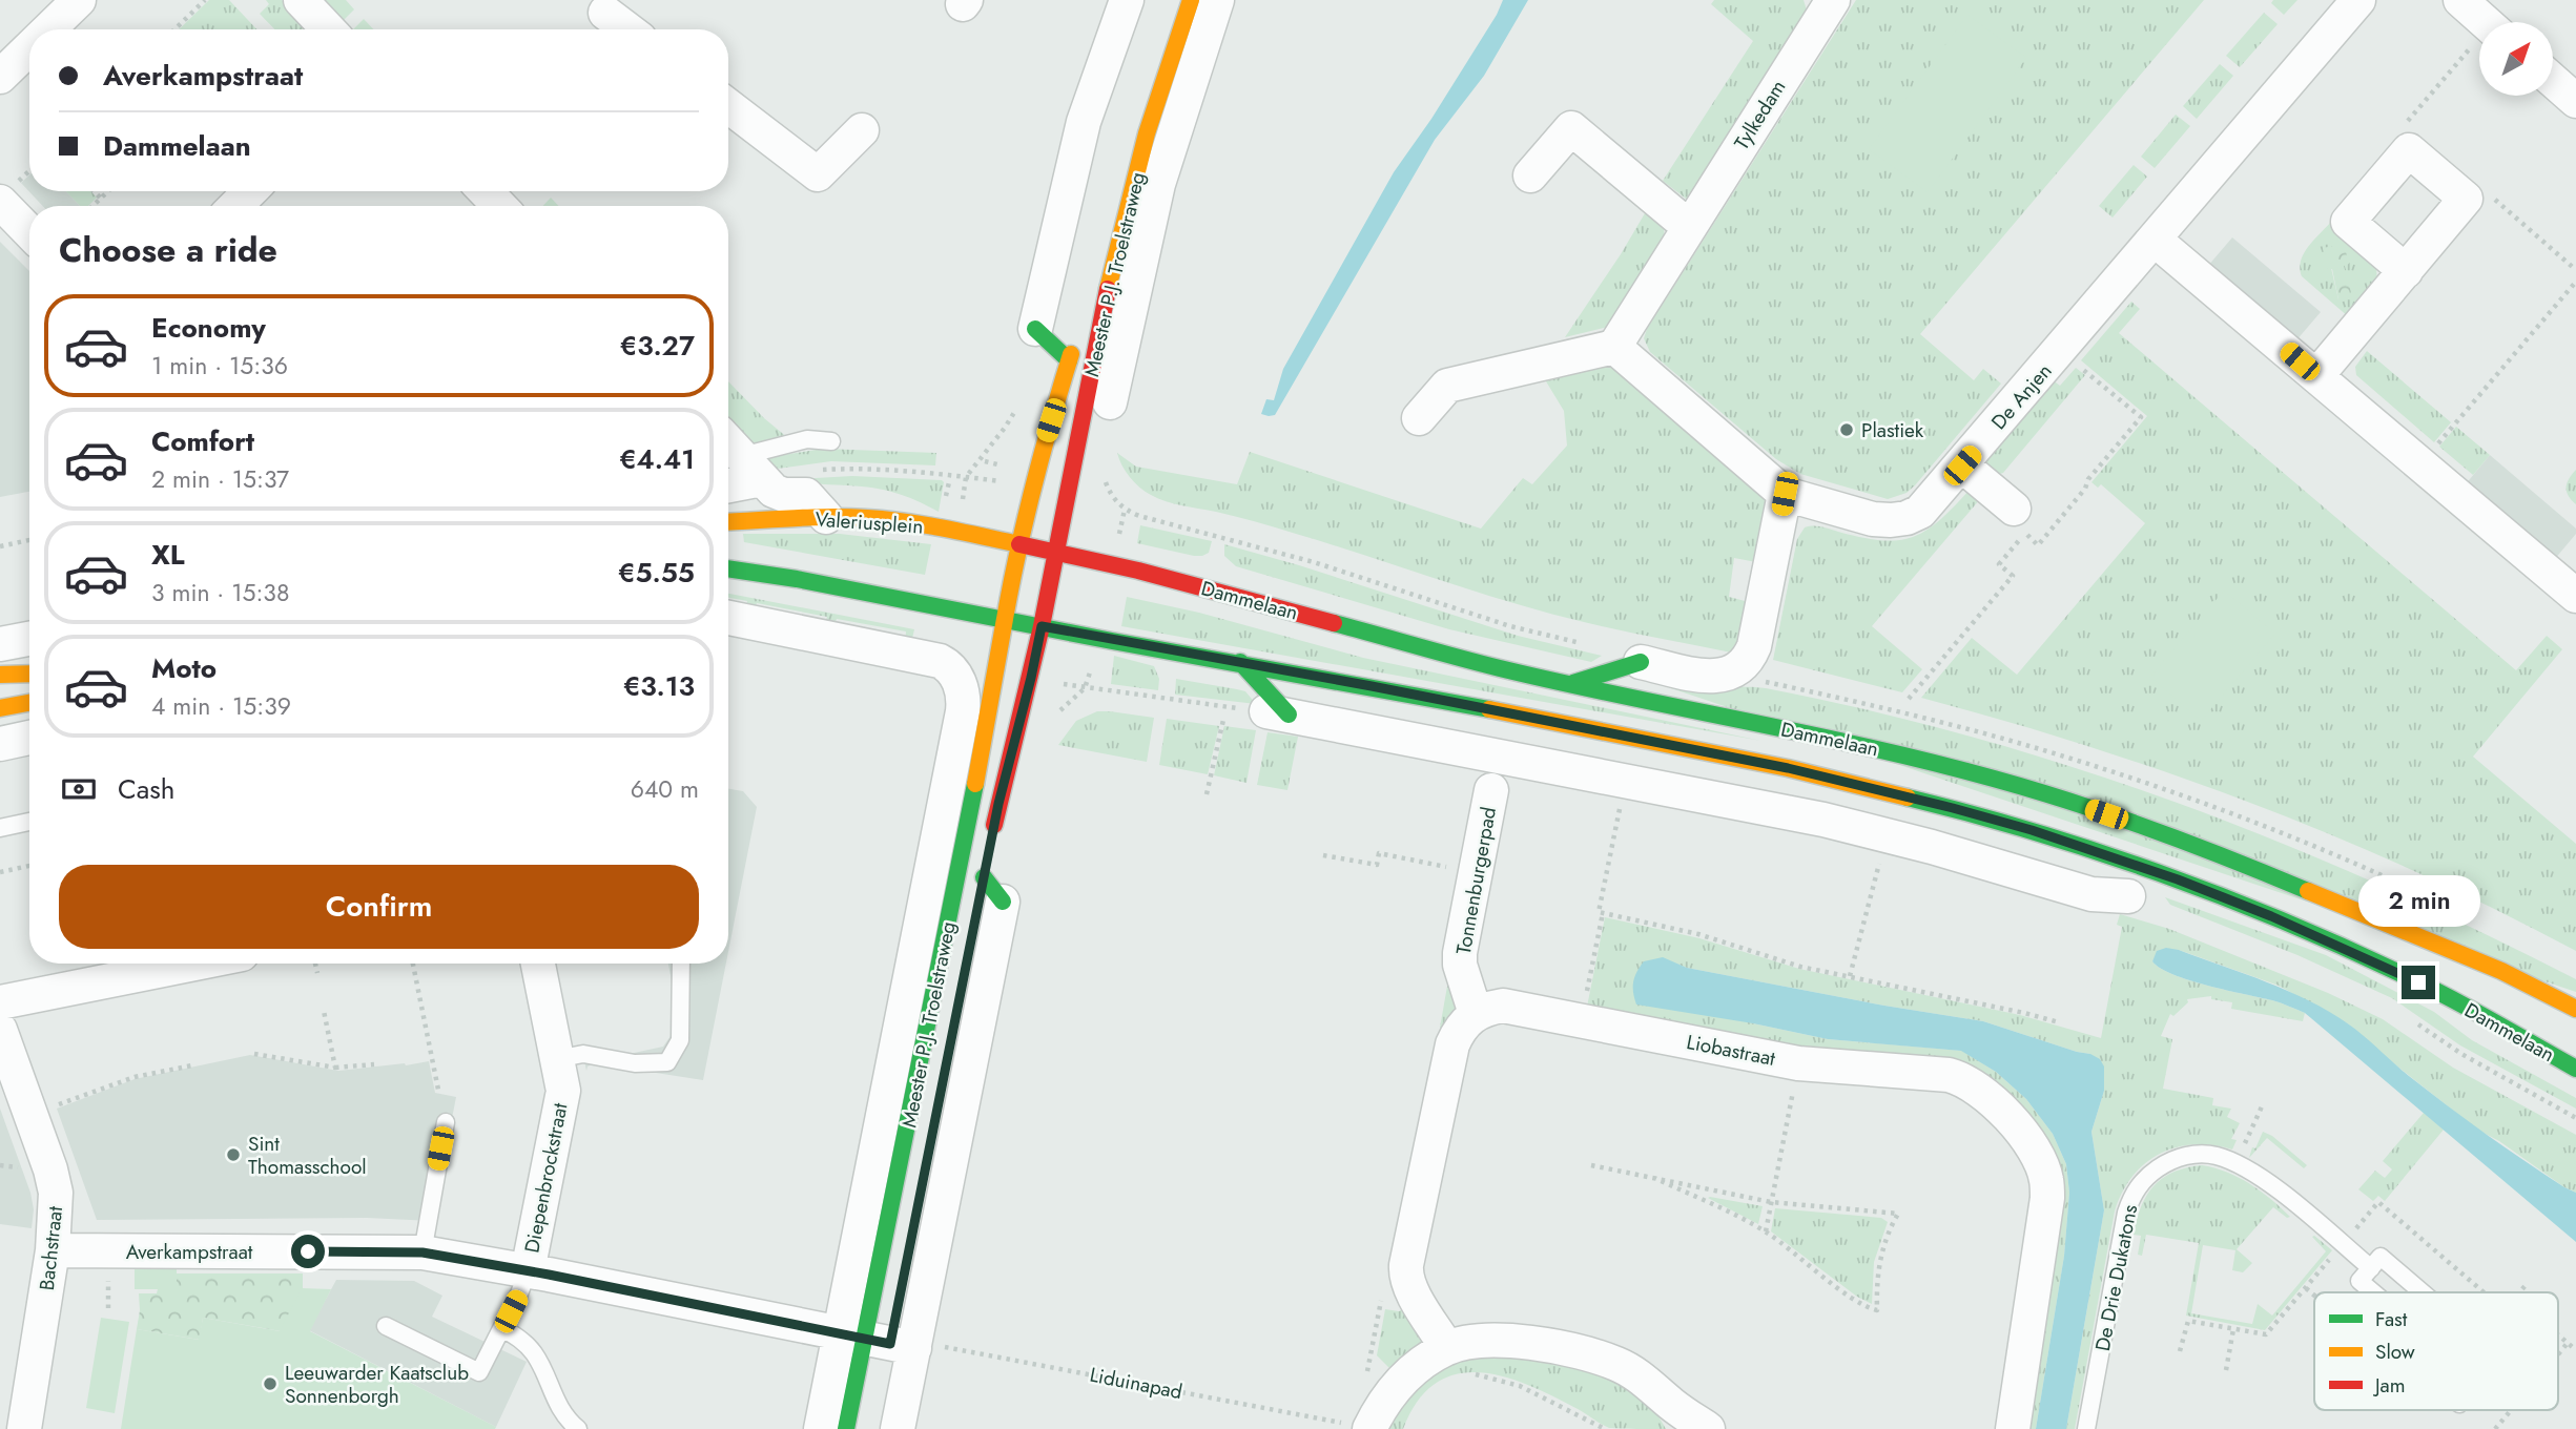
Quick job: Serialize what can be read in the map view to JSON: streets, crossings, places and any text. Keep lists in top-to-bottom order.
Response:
{
  "streets": {
    "main road": ["Meester P.J. Troelstraweg", "Valeriusplein", "Dammelaan"],
    "street": [
      "Tylkedam",
      "De Anjen",
      "Tonnenburgerpad",
      "Liobastraat",
      "Diepenbrockstraat",
      "Bachstraat",
      "Averkampstraat"
    ],
    "lane": ["De Drie Dukatons"],
    "path": ["Liduinapad"]
  },
  "crossings": [
    ["Meester P.J. Troelstraweg", "Valeriusplein"],
    ["Meester P.J. Troelstraweg", "Dammelaan"],
    ["Meester P.J. Troelstraweg", "Averkampstraat"],
    ["Meester P.J. Troelstraweg", "Liduinapad"],
    ["Valeriusplein", "Dammelaan"],
    ["Tonnenburgerpad", "Liobastraat"],
    ["Diepenbrockstraat", "Averkampstraat"],
    ["Bachstraat", "Averkampstraat"],
    ["Averkampstraat", "Liduinapad"]
  ],
  "places": ["Plastiek", "Sint Thomasschool", "Leeuwarder Kaatsclub Sonnenborgh"],
  "legend": ["Fast", "Slow", "Jam"],
  "north": "top right",
  "page": {
    "banner": ["Averkampstraat", "Dammelaan"],
    "heading": "Choose a ride",
    "list": [
      {
        "name": "Economy",
        "note": "1 min · 15:36",
        "value": "€3.27"
      },
      {
        "name": "Comfort",
        "note": "2 min · 15:37",
        "value": "€4.41"
      },
      {
        "name": "XL",
        "note": "3 min · 15:38",
        "value": "€5.55"
      },
      {
        "name": "Moto",
        "note": "4 min · 15:39",
        "value": "€3.13"
      }
    ],
    "pay": ["Cash", "640 m"],
    "buttons": "Confirm",
    "bubble": "2 min"
  }
}
